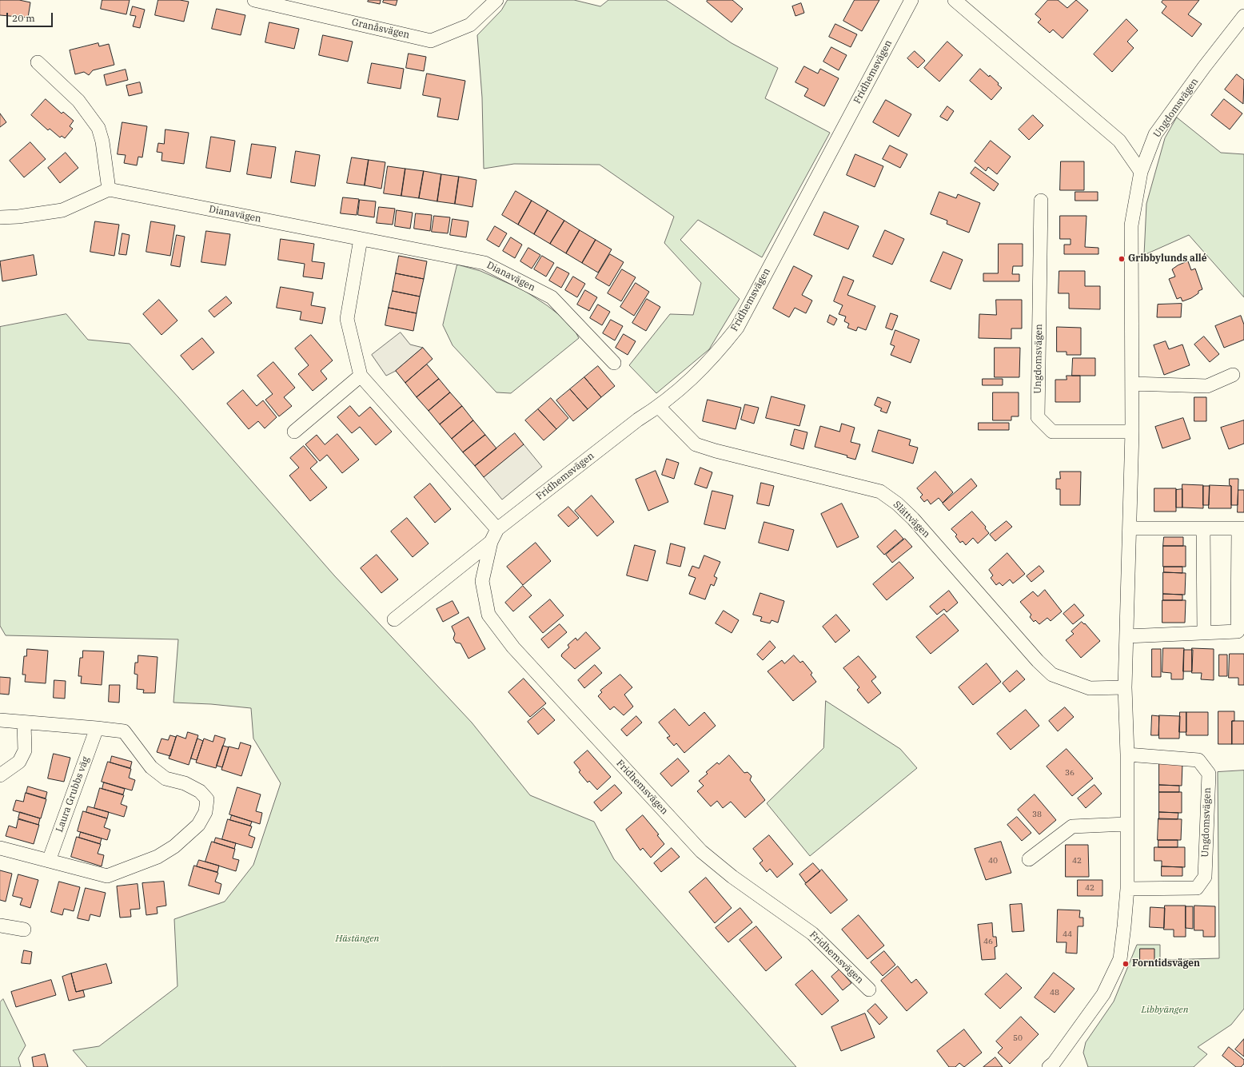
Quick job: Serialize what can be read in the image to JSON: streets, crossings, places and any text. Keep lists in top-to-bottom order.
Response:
{
  "streets": {
    "street": [
      "Granåsvägen",
      "Fridhemsvägen",
      "Ungdomsvägen",
      "Dianavägen",
      "Slättvägen",
      "Laura Grubbs väg"
    ]
  },
  "crossings": [
    ["Fridhemsvägen", "Slättvägen"],
    ["Ungdomsvägen", "Slättvägen"]
  ],
  "parks": ["Hästängen", "Libbyängen"],
  "places": ["Gribbylunds allé", "Forntidsvägen"],
  "house_numbers": [
    "36",
    "38",
    "40",
    "42",
    "42",
    "44",
    "46",
    "48",
    "50"
  ],
  "scale_bar": "20 m"
}
